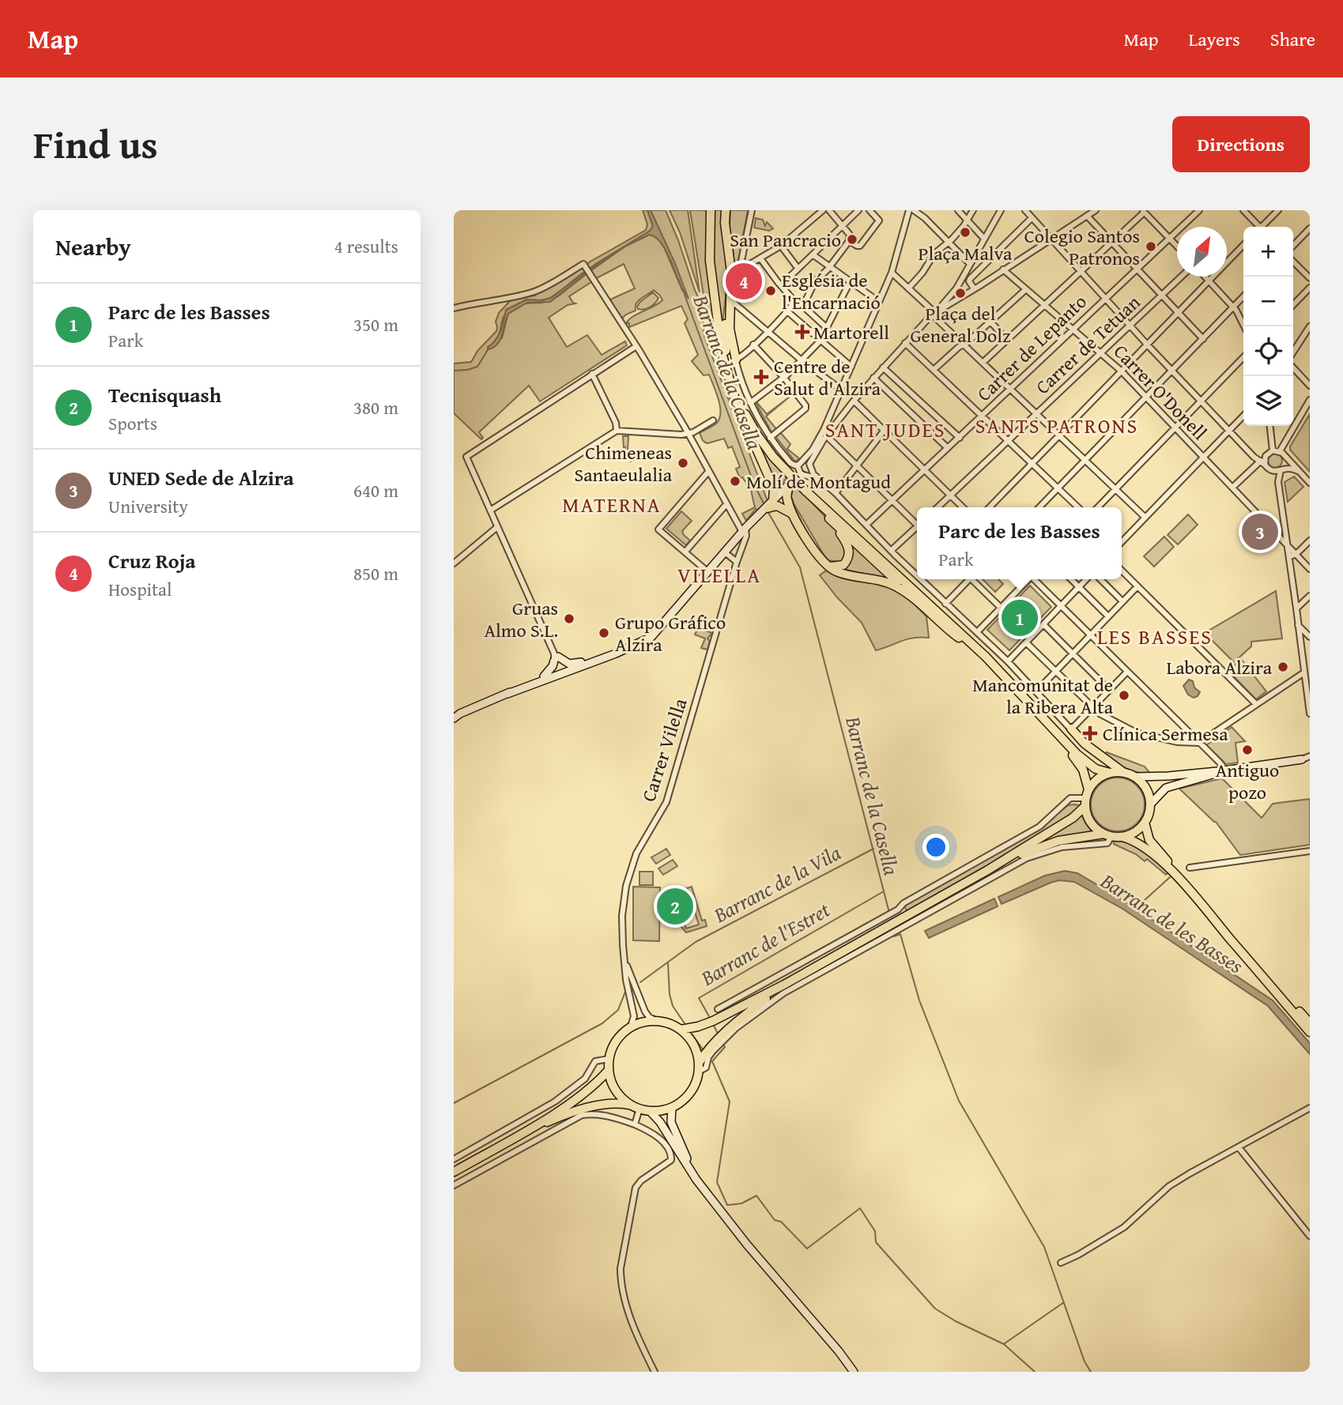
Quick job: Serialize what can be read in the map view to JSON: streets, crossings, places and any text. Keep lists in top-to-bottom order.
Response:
{
  "streets": {
    "street": [
      "Carrer de Tetuan",
      "Carrer de Lepanto",
      "Carrer O'Donell",
      "Carrer Vilella"
    ]
  },
  "crossings": [
    ["Carrer de Tetuan", "Carrer O'Donell"],
    ["Carrer de Lepanto", "Carrer O'Donell"]
  ],
  "districts": [
    "SANTS PATRONS",
    "SANT JUDES",
    "MATERNA",
    "VILELLA",
    "LES BASSES"
  ],
  "water": [
    "Barranc de la Casella",
    "Barranc de la Vila",
    "Barranc de les Basses",
    "Barranc de l'Estret"
  ],
  "places": {
    "other": [
      "Plaça Malva",
      "San Pancracio",
      "Colegio Santos Patronos",
      "Església de l'Encarnació",
      "Plaça del General Dolz",
      "Chimeneas Santaeulalia",
      "Molí de Montagud",
      "Gruas Almo S.L.",
      "Grupo Gráfico Alzira",
      "Labora Alzira",
      "Mancomunitat de la Ribera Alta",
      "Antiguo pozo"
    ],
    "health": ["Martorell", "Centre de Salut d'Alzira", "Clínica Sermesa"]
  },
  "north": "top right",
  "page": {
    "header": "Map",
    "nav": ["Map", "Layers", "Share"],
    "title": "Find us",
    "buttons": "Directions",
    "heading": ["Nearby", "4 results"],
    "map_buttons": ["+", "−"],
    "pins": [
      "4",
      "3",
      "1",
      "2"
    ],
    "list": [
      {
        "mark": "1",
        "name": "Parc de les Basses",
        "note": "Park",
        "value": "350 m"
      },
      {
        "mark": "2",
        "name": "Tecnisquash",
        "note": "Sports",
        "value": "380 m"
      },
      {
        "mark": "3",
        "name": "UNED Sede de Alzira",
        "note": "University",
        "value": "640 m"
      },
      {
        "mark": "4",
        "name": "Cruz Roja",
        "note": "Hospital",
        "value": "850 m"
      }
    ],
    "popup": ["Parc de les Basses", "Park"]
  }
}
